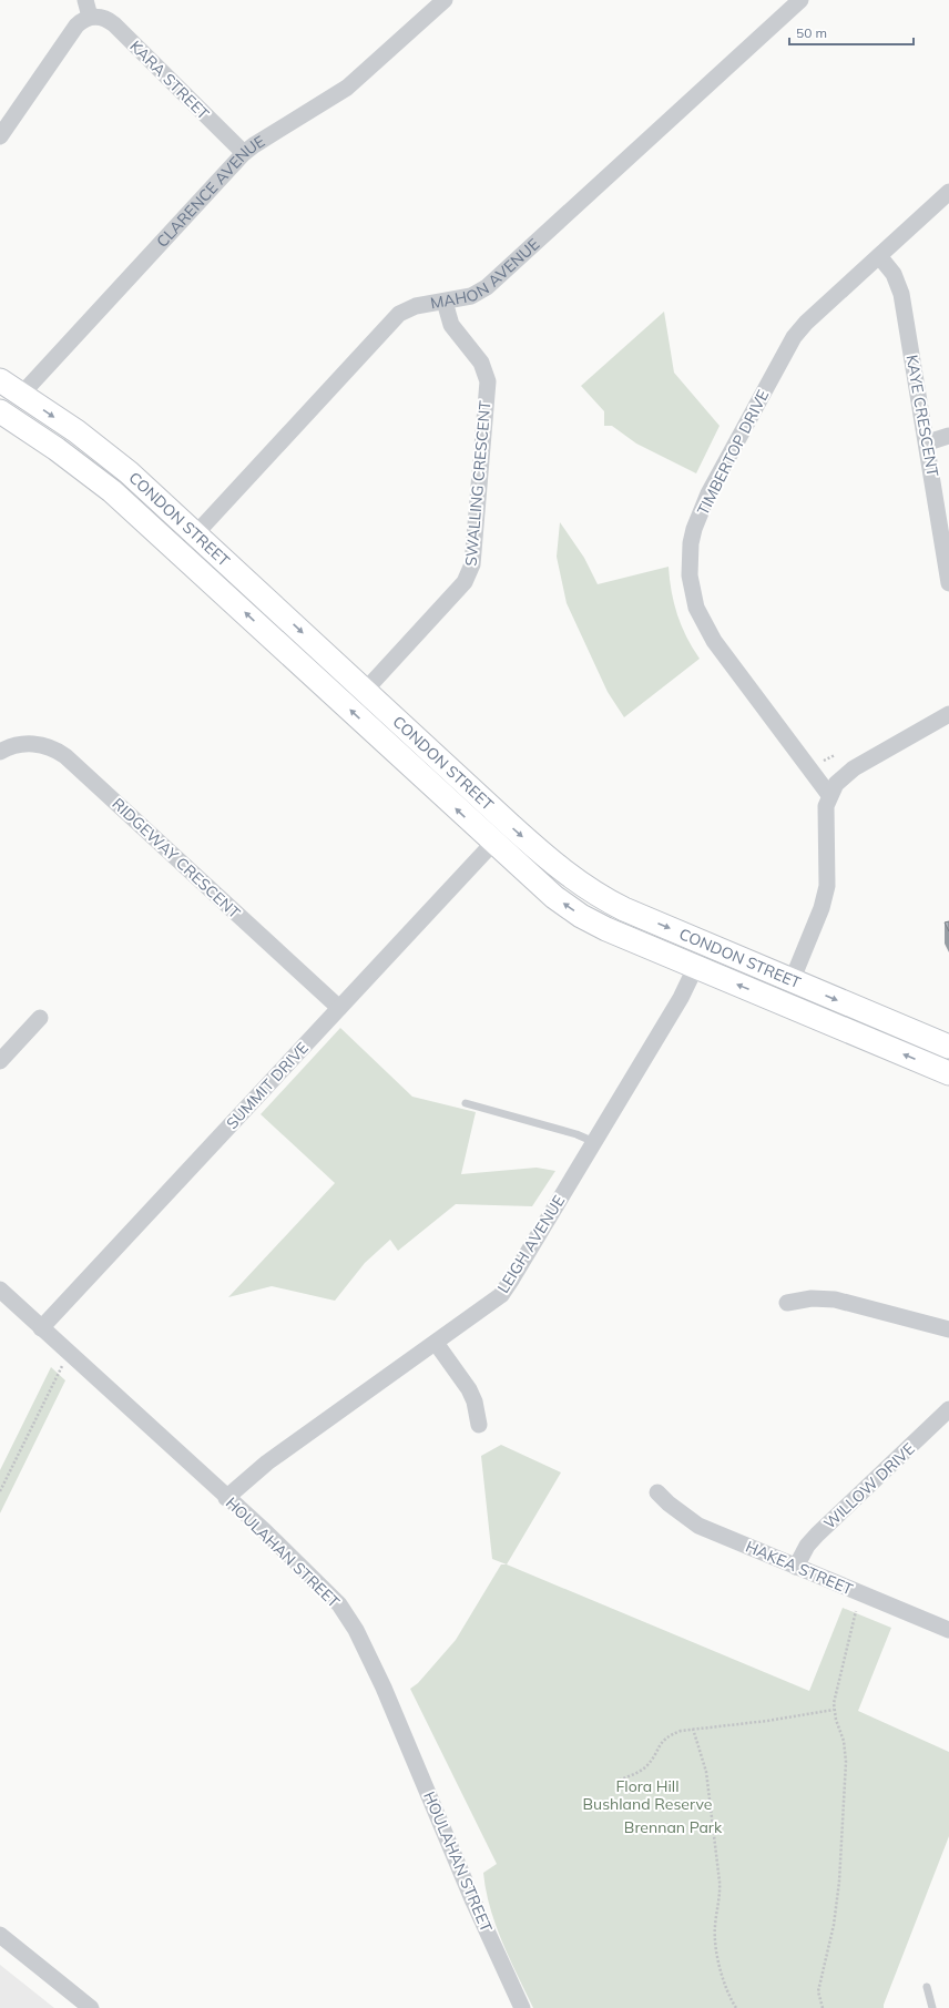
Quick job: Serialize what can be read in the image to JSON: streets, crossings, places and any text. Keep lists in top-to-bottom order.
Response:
{
  "streets": {
    "main road": ["CLARENCE AVENUE", "MAHON AVENUE", "CONDON STREET"],
    "street": [
      "KARA STREET",
      "KAYE CRESCENT",
      "TIMBERTOP DRIVE",
      "SWALLING CRESCENT",
      "RIDGEWAY CRESCENT",
      "SUMMIT DRIVE",
      "LEIGH AVENUE",
      "WILLOW DRIVE",
      "HOULAHAN STREET",
      "HAKEA STREET"
    ]
  },
  "crossings": [
    ["KARA STREET", "CLARENCE AVENUE"],
    ["CLARENCE AVENUE", "CONDON STREET"],
    ["MAHON AVENUE", "SWALLING CRESCENT"],
    ["MAHON AVENUE", "CONDON STREET"],
    ["KAYE CRESCENT", "TIMBERTOP DRIVE"],
    ["SWALLING CRESCENT", "CONDON STREET"],
    ["CONDON STREET", "SUMMIT DRIVE"],
    ["CONDON STREET", "LEIGH AVENUE"],
    ["RIDGEWAY CRESCENT", "SUMMIT DRIVE"],
    ["SUMMIT DRIVE", "HOULAHAN STREET"],
    ["LEIGH AVENUE", "HOULAHAN STREET"],
    ["WILLOW DRIVE", "HAKEA STREET"]
  ],
  "parks": ["Flora Hill Bushland Reserve", "Brennan Park"],
  "scale_bar": "50 m"
}
